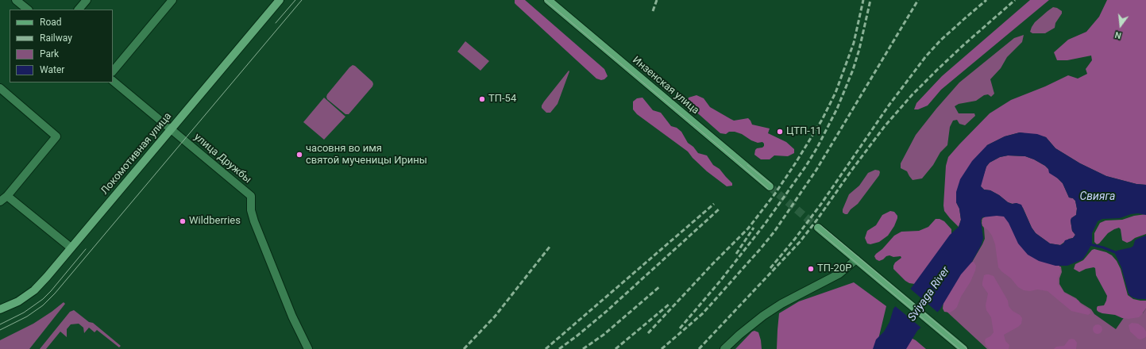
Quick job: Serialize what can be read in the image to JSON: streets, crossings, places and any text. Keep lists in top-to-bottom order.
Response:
{
  "streets": {
    "main road": ["Инзенская улица", "Локомотивная улица"],
    "street": ["улица Дружбы"]
  },
  "crossings": [
    ["Локомотивная улица", "улица Дружбы"]
  ],
  "water": ["Свияга", "Sviyaga River"],
  "places": [
    "ТП-54",
    "ЦТП-11",
    "часовня во имя святой мученицы Ирины",
    "Wildberries",
    "ТП-20Р"
  ],
  "legend": [
    "Road",
    "Railway",
    "Park",
    "Water"
  ],
  "north": "bottom"
}
